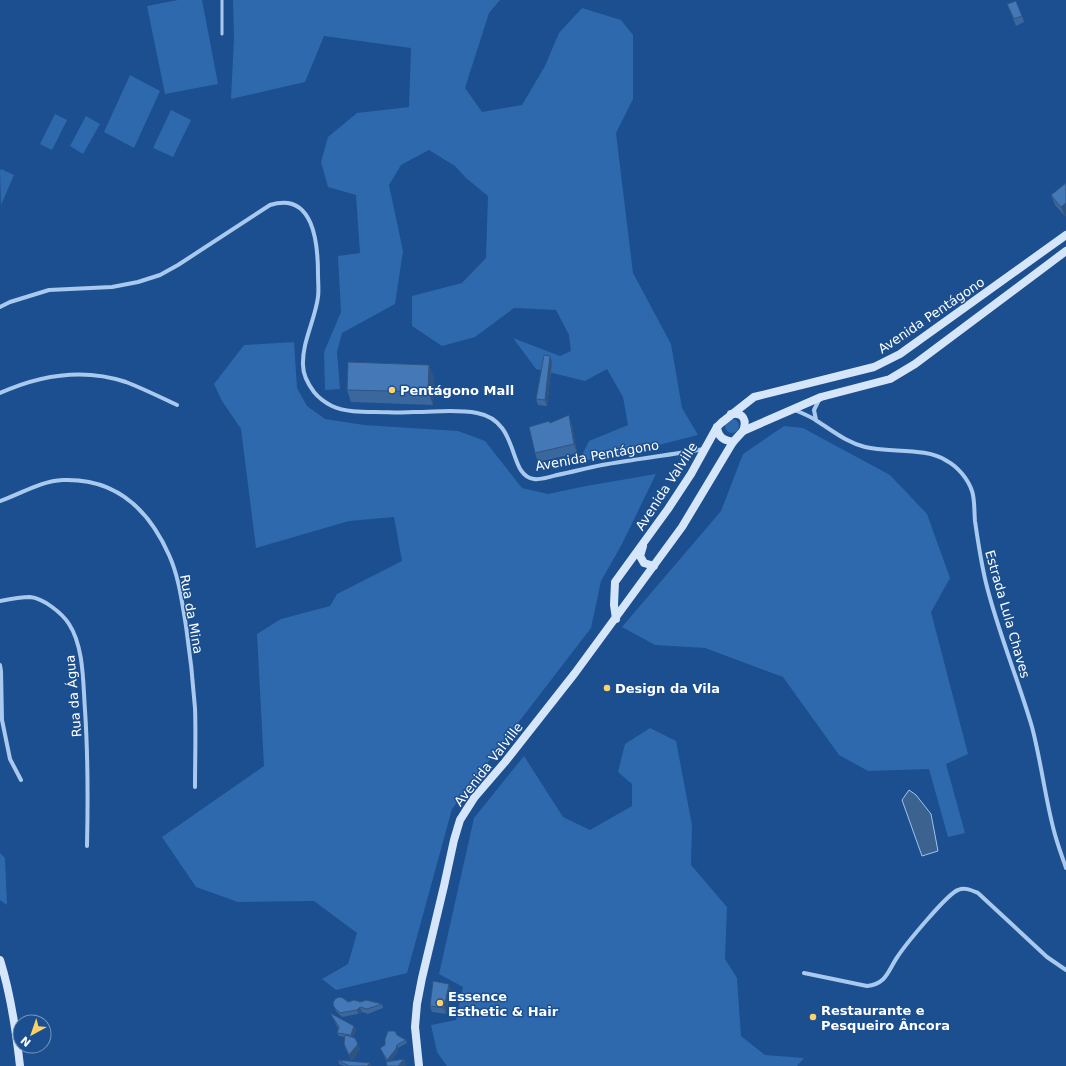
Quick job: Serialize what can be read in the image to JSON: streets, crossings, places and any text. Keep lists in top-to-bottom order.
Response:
{
  "streets": {
    "main road": ["Avenida Pentágono", "Avenida Valville"],
    "street": ["Rua da Mina", "Estrada Lula Chaves", "Rua da Água"]
  },
  "crossings": [
    ["Avenida Pentágono", "Avenida Valville"],
    ["Avenida Pentágono", "Estrada Lula Chaves"]
  ],
  "places": [
    "Pentágono Mall",
    "Design da Vila",
    "Essence Esthetic & Hair",
    "Restaurante e Pesqueiro Âncora"
  ],
  "north": "bottom left"
}
